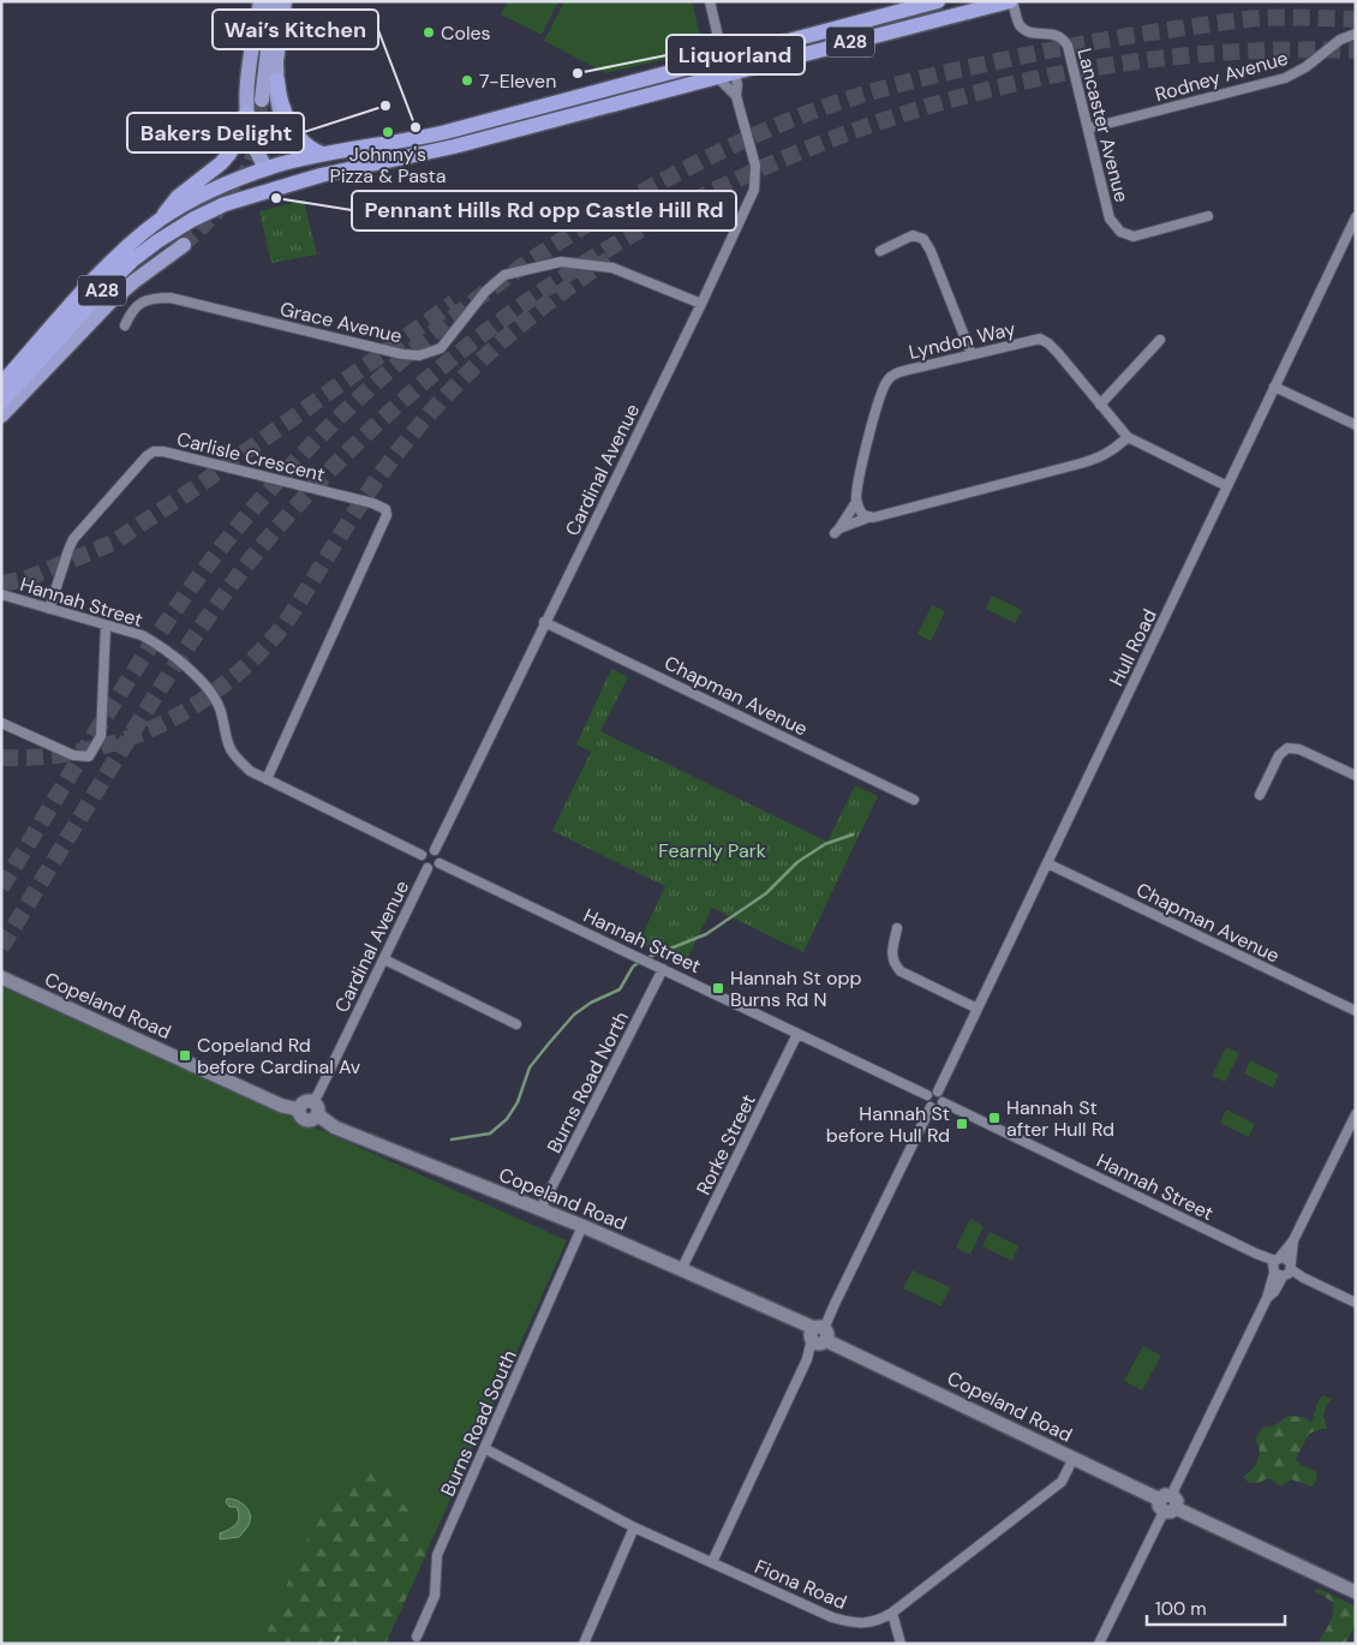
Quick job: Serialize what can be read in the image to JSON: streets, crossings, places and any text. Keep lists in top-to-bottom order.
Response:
{
  "streets": {
    "highway": ["A28"],
    "main road": ["Copeland Road"],
    "street": [
      "Rodney Avenue",
      "Lancaster Avenue",
      "Grace Avenue",
      "Lyndon Way",
      "Carlisle Crescent",
      "Cardinal Avenue",
      "Hannah Street",
      "Hull Road",
      "Chapman Avenue",
      "Burns Road North",
      "Rorke Street",
      "Burns Road South",
      "Fiona Road"
    ]
  },
  "crossings": [
    ["A28", "Lancaster Avenue"],
    ["A28", "Cardinal Avenue"],
    ["Rodney Avenue", "Lancaster Avenue"],
    ["Grace Avenue", "Cardinal Avenue"],
    ["Lyndon Way", "Hull Road"],
    ["Carlisle Crescent", "Hannah Street"],
    ["Cardinal Avenue", "Hannah Street"],
    ["Cardinal Avenue", "Chapman Avenue"],
    ["Cardinal Avenue", "Copeland Road"],
    ["Hannah Street", "Hull Road"],
    ["Hannah Street", "Burns Road North"],
    ["Hannah Street", "Rorke Street"],
    ["Hull Road", "Chapman Avenue"],
    ["Copeland Road", "Burns Road North"],
    ["Copeland Road", "Rorke Street"],
    ["Copeland Road", "Burns Road South"],
    ["Copeland Road", "Fiona Road"],
    ["Burns Road South", "Fiona Road"]
  ],
  "parks": ["Fearnly Park"],
  "places": {
    "other": [
      "Coles",
      "Liquorland",
      "7-Eleven",
      "Bakers Delight",
      "Wai’s Kitchen",
      "Johnny's Pizza & Pasta",
      "Pennant Hills Rd opp Castle Hill Rd"
    ],
    "transit": [
      "Hannah St opp Burns Rd N",
      "Copeland Rd before Cardinal Av",
      "Hannah St after Hull Rd",
      "Hannah St before Hull Rd"
    ]
  },
  "scale_bar": "100 m"
}
